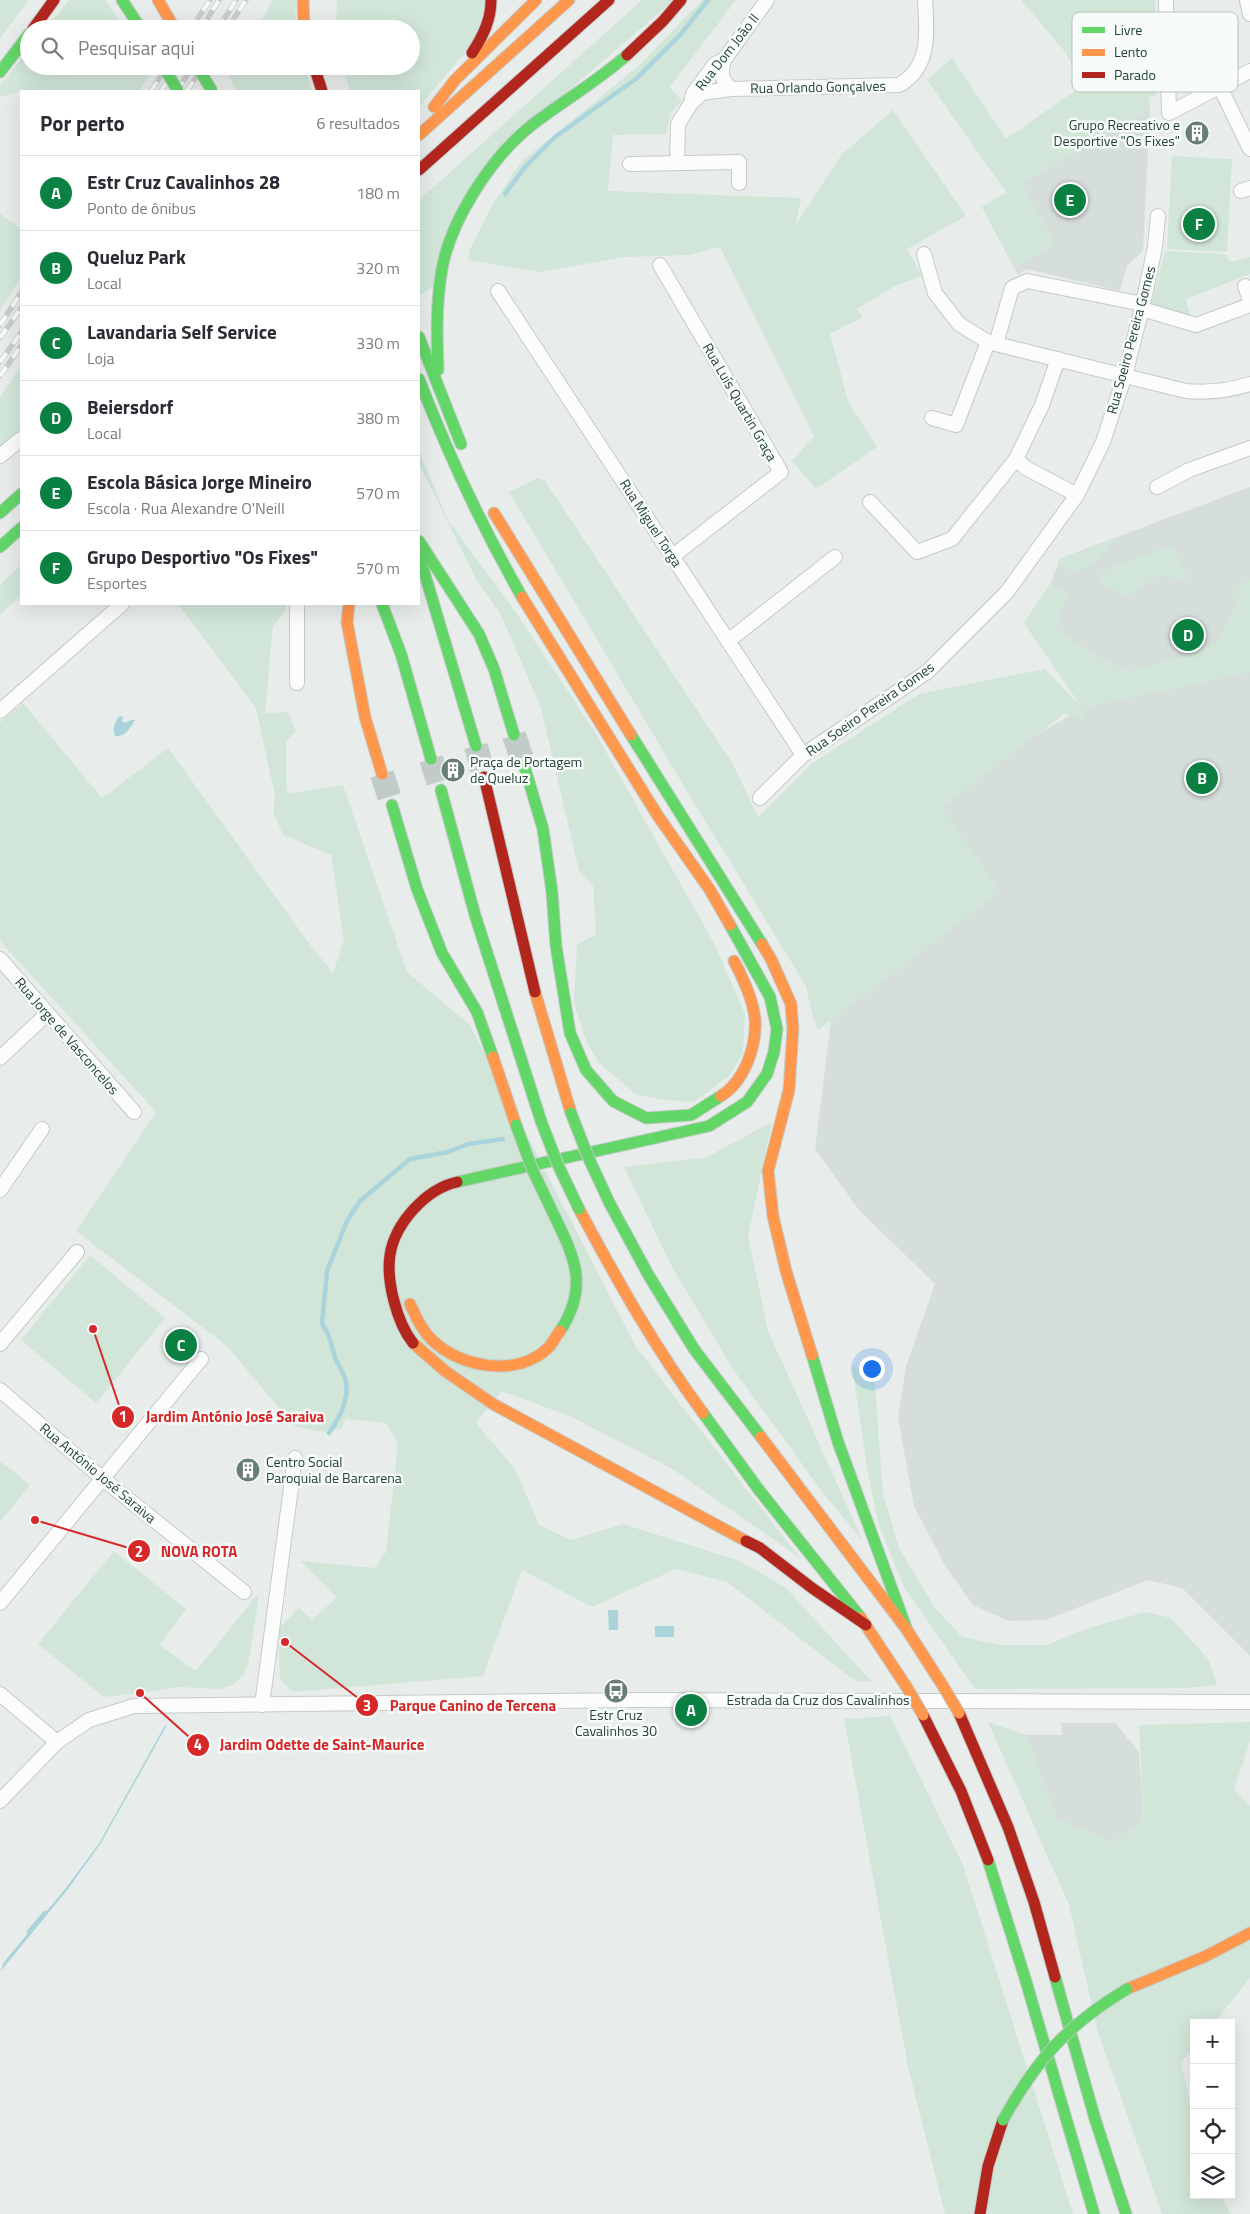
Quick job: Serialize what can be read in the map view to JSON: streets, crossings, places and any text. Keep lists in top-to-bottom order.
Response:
{
  "streets": {
    "street": [
      "Rua Dom João II",
      "Rua Orlando Gonçalves",
      "Rua Soeiro Pereira Gomes",
      "Rua Luís Quartin Graça",
      "Rua Miguel Torga",
      "Rua Jorge de Vasconcelos",
      "Rua António José Saraiva",
      "Estrada da Cruz dos Cavalinhos"
    ]
  },
  "crossings": [
    ["Rua Dom João II", "Rua Orlando Gonçalves"],
    ["Rua Soeiro Pereira Gomes", "Rua Miguel Torga"],
    ["Rua Luís Quartin Graça", "Rua Miguel Torga"]
  ],
  "places": {
    "building": ["Grupo Recreativo e Desportive \"Os Fixes\"", "Praça de Portagem de Queluz", "Centro Social Paroquial de Barcarena"],
    "other": [
      "Jardim António José Saraiva",
      "NOVA ROTA",
      "Parque Canino de Tercena",
      "Jardim Odette de Saint-Maurice"
    ],
    "bus stop": ["Estr Cruz Cavalinhos 30"]
  },
  "legend": ["Livre", "Lento", "Parado"],
  "page": {
    "search": "Pesquisar aqui",
    "heading": ["Por perto", "6 resultados"],
    "list": [
      {
        "mark": "A",
        "name": "Estr Cruz Cavalinhos 28",
        "note": "Ponto de ônibus",
        "value": "180 m"
      },
      {
        "mark": "B",
        "name": "Queluz Park",
        "note": "Local",
        "value": "320 m"
      },
      {
        "mark": "C",
        "name": "Lavandaria Self Service",
        "note": "Loja",
        "value": "330 m"
      },
      {
        "mark": "D",
        "name": "Beiersdorf",
        "note": "Local",
        "value": "380 m"
      },
      {
        "mark": "E",
        "name": "Escola Básica Jorge Mineiro",
        "note": "Escola · Rua Alexandre O'Neill",
        "value": "570 m"
      },
      {
        "mark": "F",
        "name": "Grupo Desportivo \"Os Fixes\"",
        "note": "Esportes",
        "value": "570 m"
      }
    ],
    "pins": [
      "E",
      "F",
      "D",
      "B",
      "C",
      "A"
    ],
    "map_buttons": ["+", "−"]
  }
}
